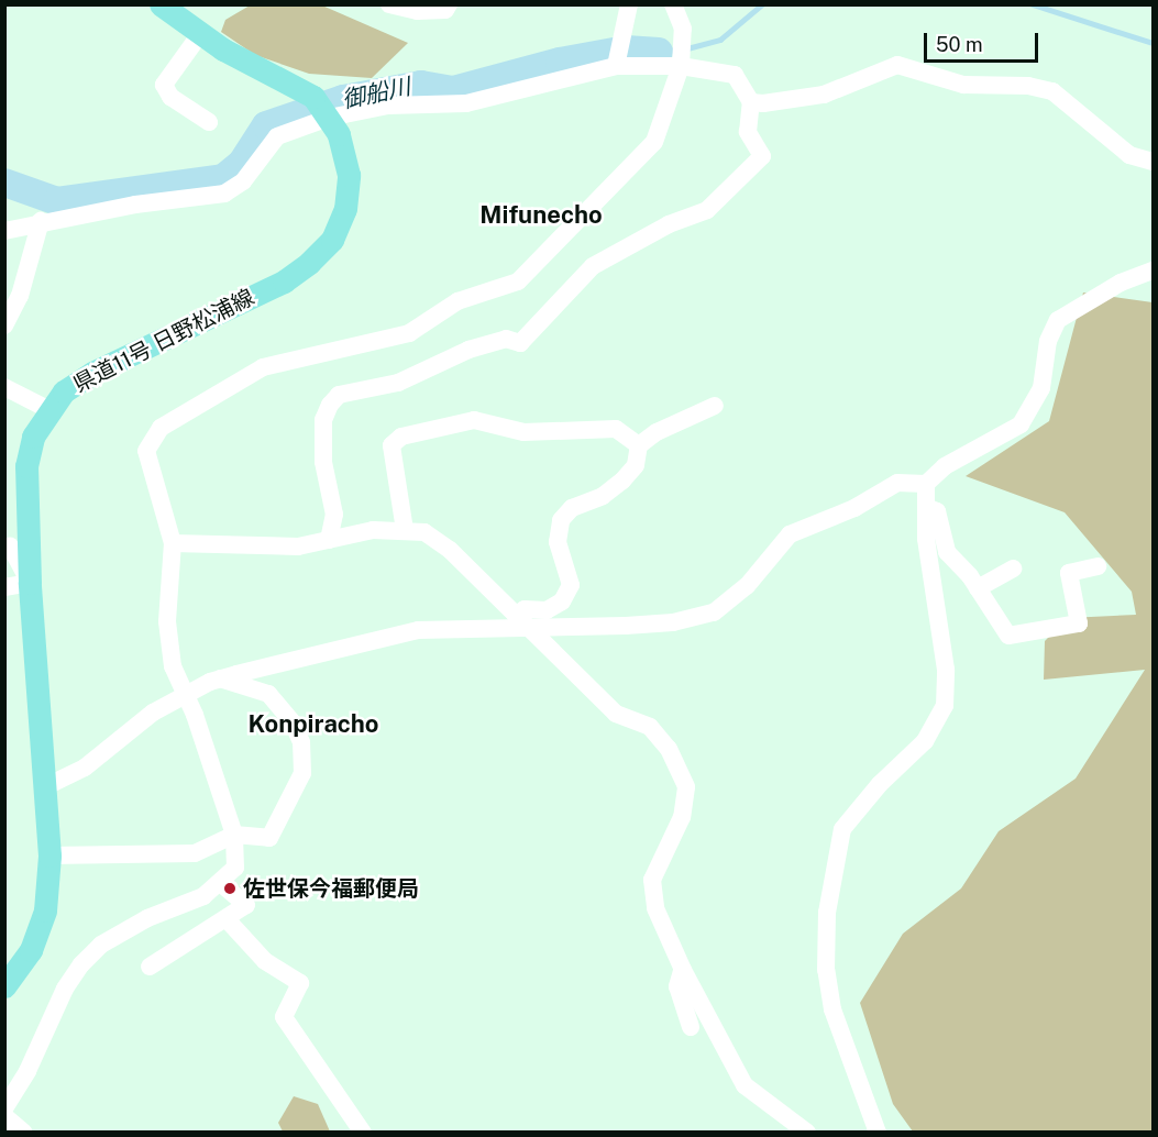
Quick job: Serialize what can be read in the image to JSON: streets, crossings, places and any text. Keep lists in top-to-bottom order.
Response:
{
  "streets": {
    "main road": ["県道11号 日野松浦線"]
  },
  "districts": ["Mifunecho", "Konpiracho"],
  "water": ["御船川"],
  "places": ["佐世保今福郵便局"],
  "scale_bar": "50 m"
}
